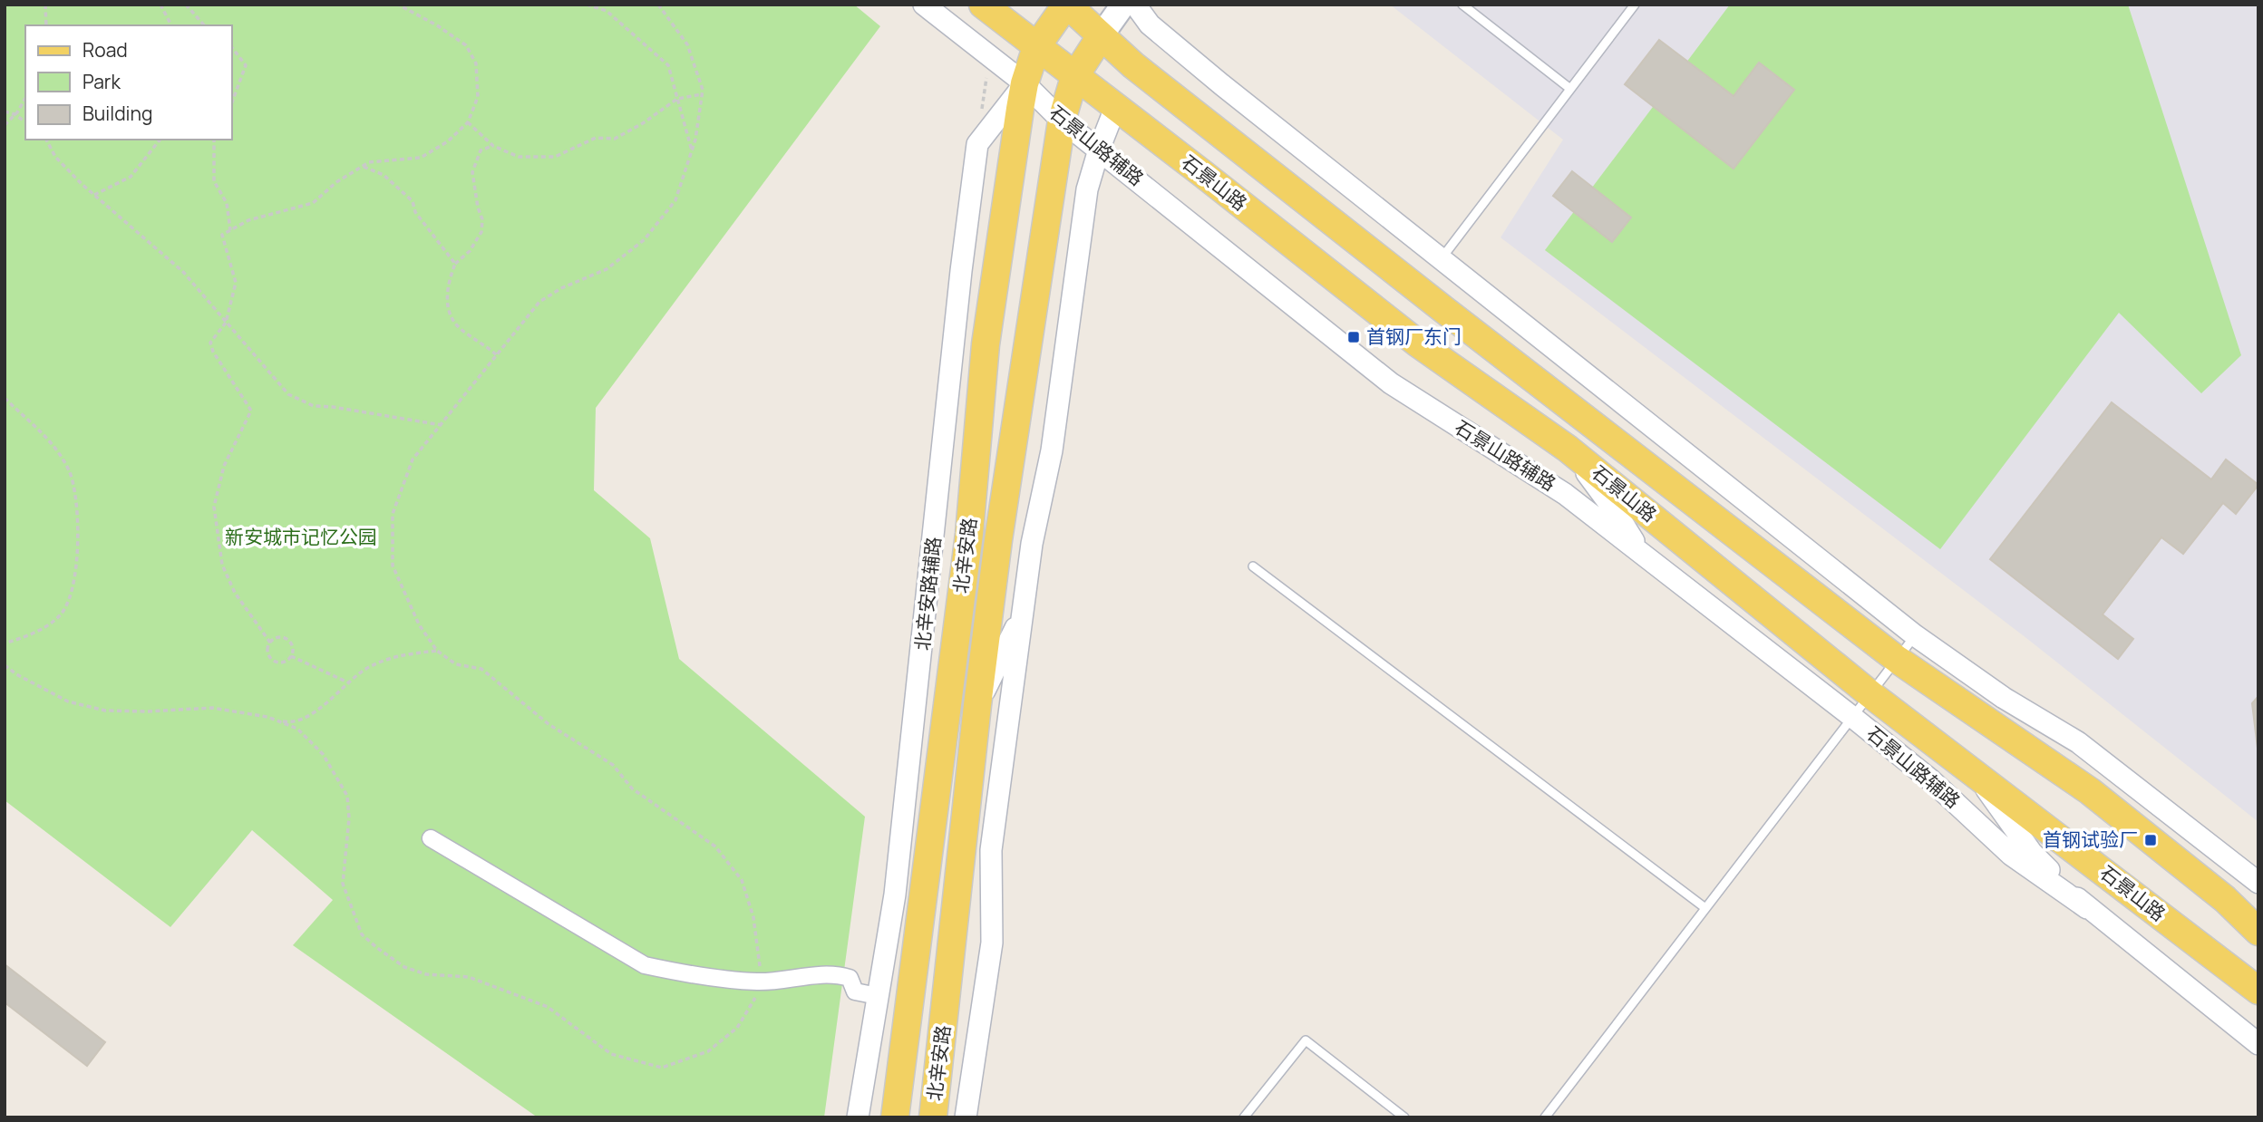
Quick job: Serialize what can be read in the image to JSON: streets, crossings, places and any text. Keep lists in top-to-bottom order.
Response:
{
  "streets": {
    "main road": ["石景山路", "北辛安路"],
    "street": ["石景山路辅路", "北辛安路辅路"]
  },
  "crossings": [
    ["石景山路辅路", "北辛安路"],
    ["石景山路辅路", "北辛安路辅路"],
    ["石景山路", "北辛安路"],
    ["北辛安路", "北辛安路辅路"]
  ],
  "parks": ["新安城市记忆公园"],
  "places": {
    "transit": ["首钢厂东门", "首钢试验厂"]
  },
  "legend": ["Road", "Park", "Building"]
}
